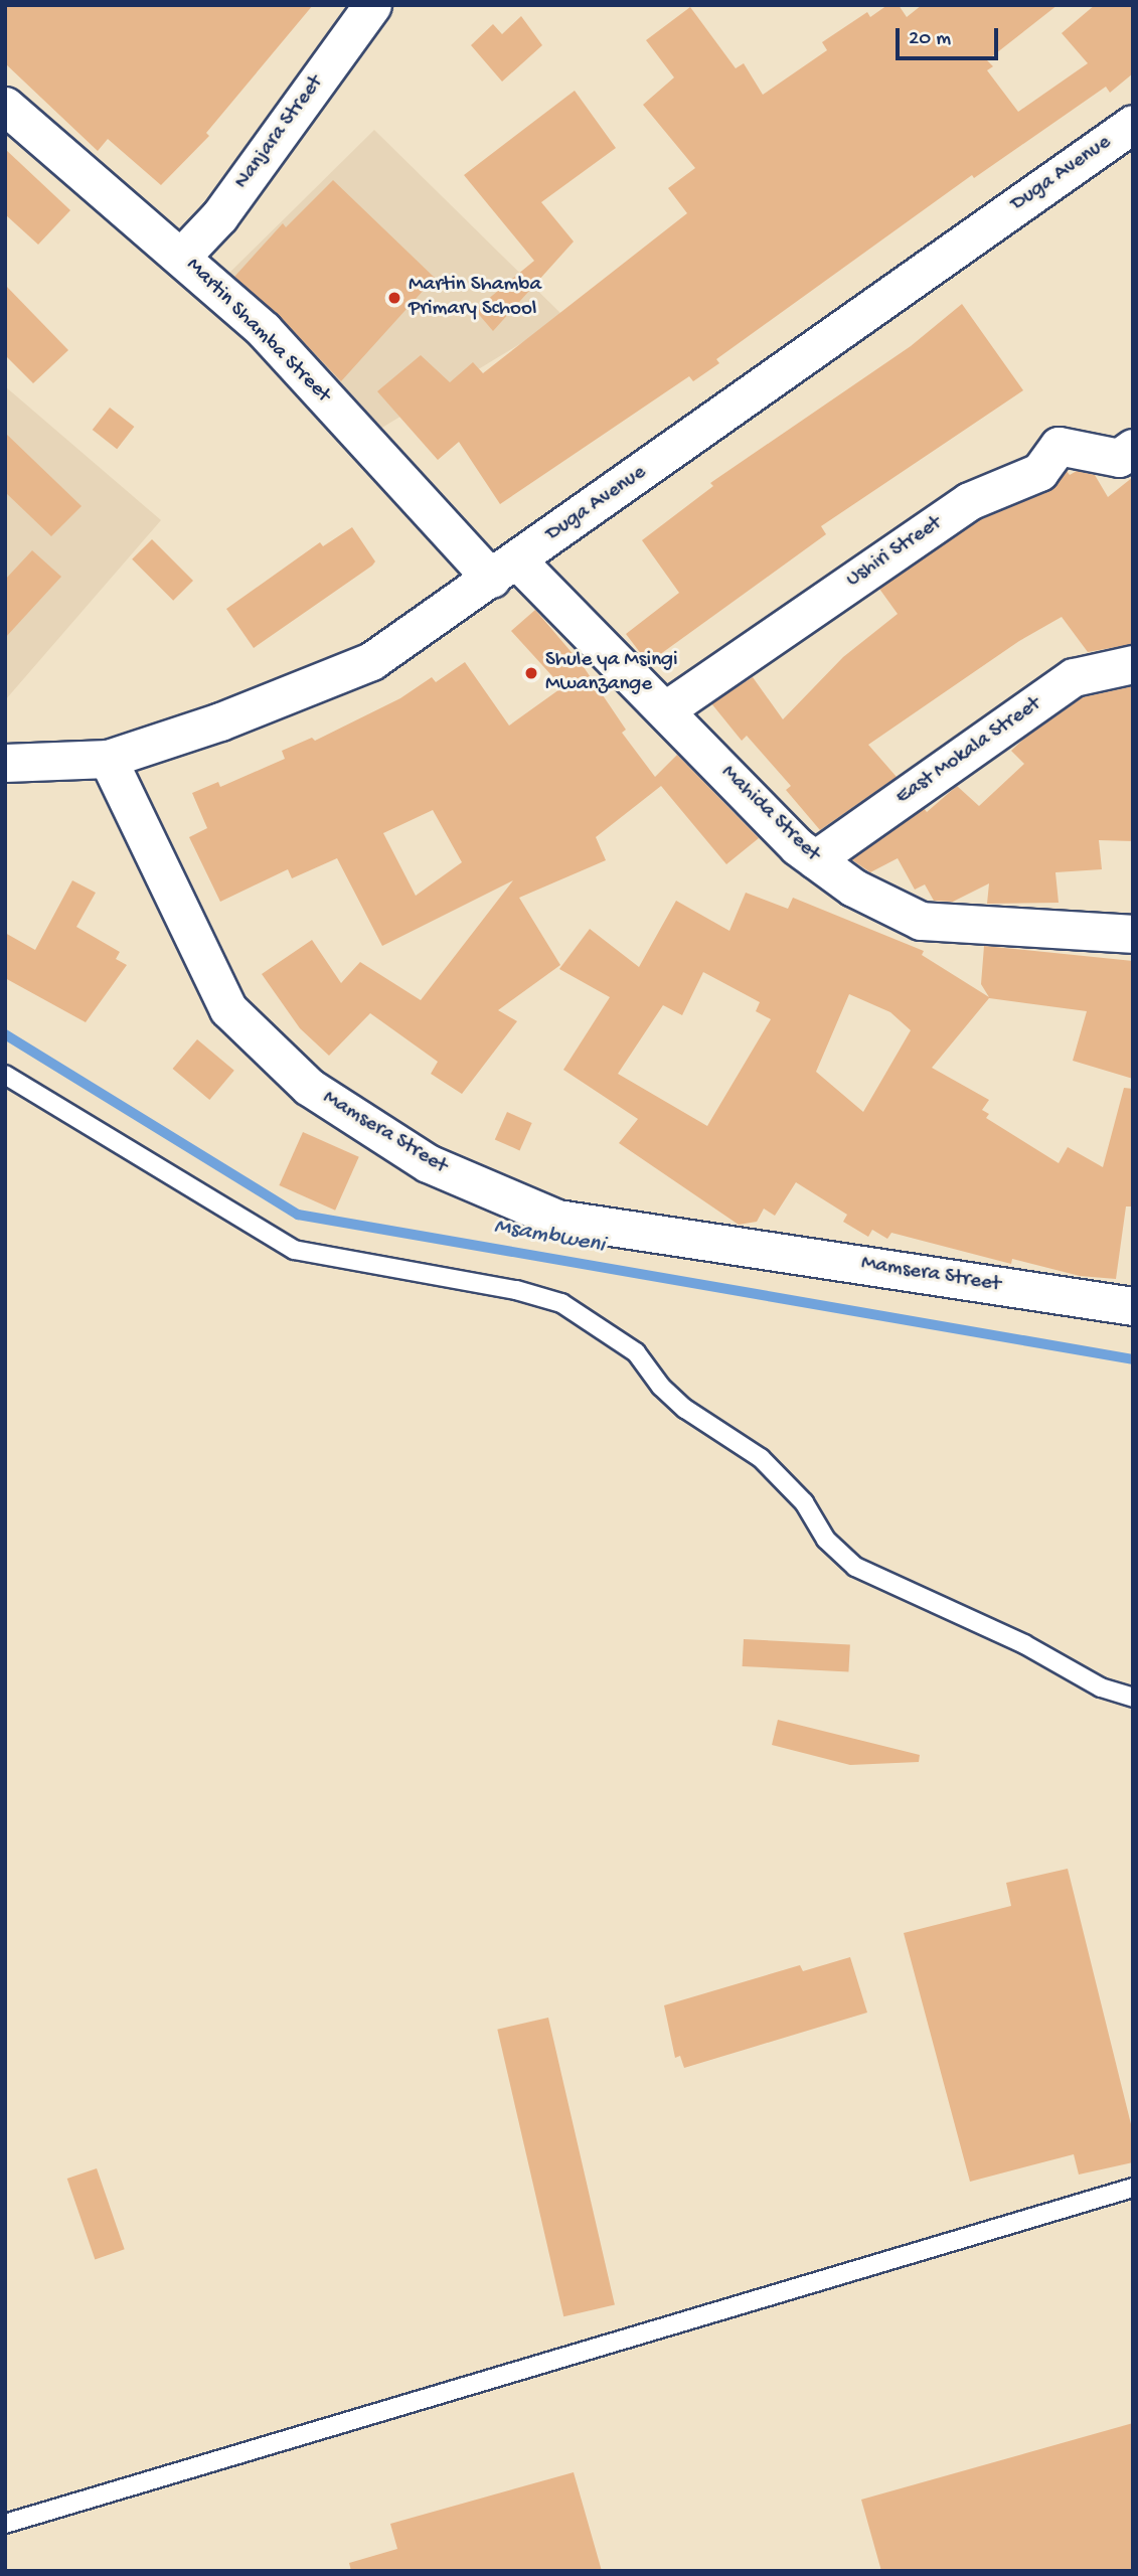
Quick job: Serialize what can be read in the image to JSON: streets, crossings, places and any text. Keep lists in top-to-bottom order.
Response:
{
  "streets": {
    "street": [
      "Nanjara Street",
      "Duga Avenue",
      "Martin Shamba Street",
      "Ushiri Street",
      "East Mokala Street",
      "Mahida Street",
      "Mamsera Street"
    ]
  },
  "crossings": [
    ["Nanjara Street", "Martin Shamba Street"],
    ["Duga Avenue", "Martin Shamba Street"],
    ["Duga Avenue", "Mahida Street"],
    ["Duga Avenue", "Mamsera Street"],
    ["Martin Shamba Street", "Mahida Street"],
    ["Ushiri Street", "Mahida Street"],
    ["East Mokala Street", "Mahida Street"]
  ],
  "water": ["Msambweni"],
  "places": ["Martin Shamba Primary School", "Shule ya Msingi Mwanzange"],
  "scale_bar": "20 m"
}
